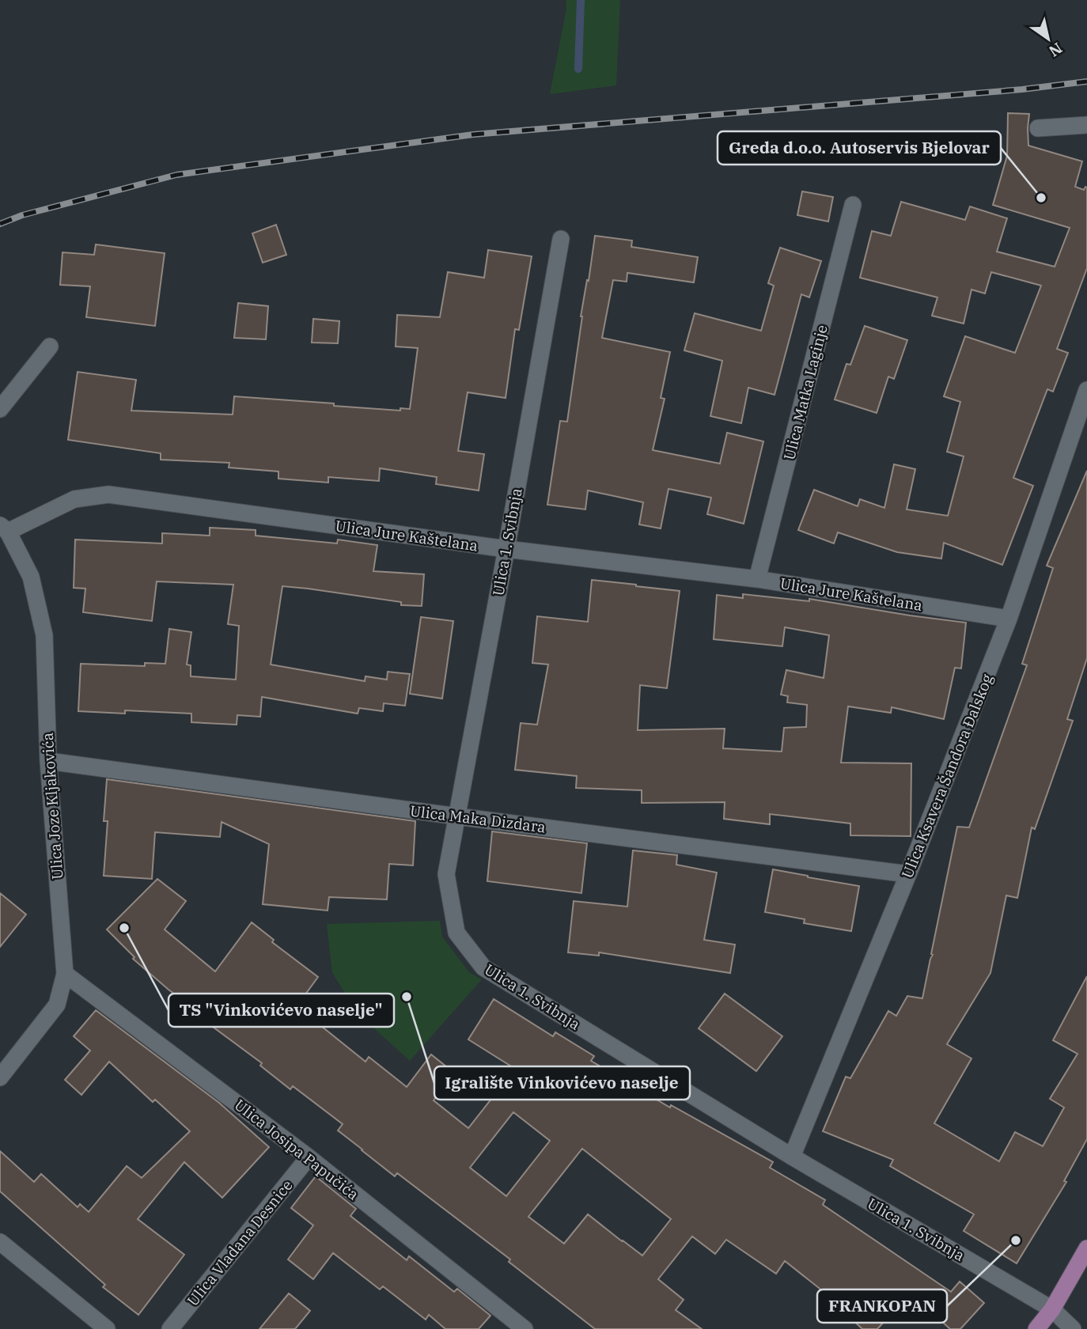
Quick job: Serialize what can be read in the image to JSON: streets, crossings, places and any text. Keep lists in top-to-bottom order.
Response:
{
  "streets": {
    "street": [
      "Ulica Matka Laginje",
      "Ulica Jure Kaštelana",
      "Ulica 1. Svibnja",
      "Ulica Ksavera Šandora Đalskog",
      "Ulica Joze Kljakovića",
      "Ulica Maka Dizdara",
      "Ulica Josipa Papučića",
      "Ulica Vladana Desnice"
    ]
  },
  "crossings": [
    ["Ulica Matka Laginje", "Ulica Jure Kaštelana"],
    ["Ulica Jure Kaštelana", "Ulica 1. Svibnja"],
    ["Ulica Jure Kaštelana", "Ulica Ksavera Šandora Đalskog"],
    ["Ulica Jure Kaštelana", "Ulica Joze Kljakovića"],
    ["Ulica 1. Svibnja", "Ulica Ksavera Šandora Đalskog"],
    ["Ulica 1. Svibnja", "Ulica Maka Dizdara"],
    ["Ulica Ksavera Šandora Đalskog", "Ulica Maka Dizdara"],
    ["Ulica Joze Kljakovića", "Ulica Maka Dizdara"],
    ["Ulica Joze Kljakovića", "Ulica Josipa Papučića"],
    ["Ulica Josipa Papučića", "Ulica Vladana Desnice"]
  ],
  "places": [
    "Greda d.o.o. Autoservis Bjelovar",
    "TS \"Vinkovićevo naselje\"",
    "Igralište Vinkovićevo naselje",
    "FRANKOPAN"
  ],
  "north": "bottom right"
}
